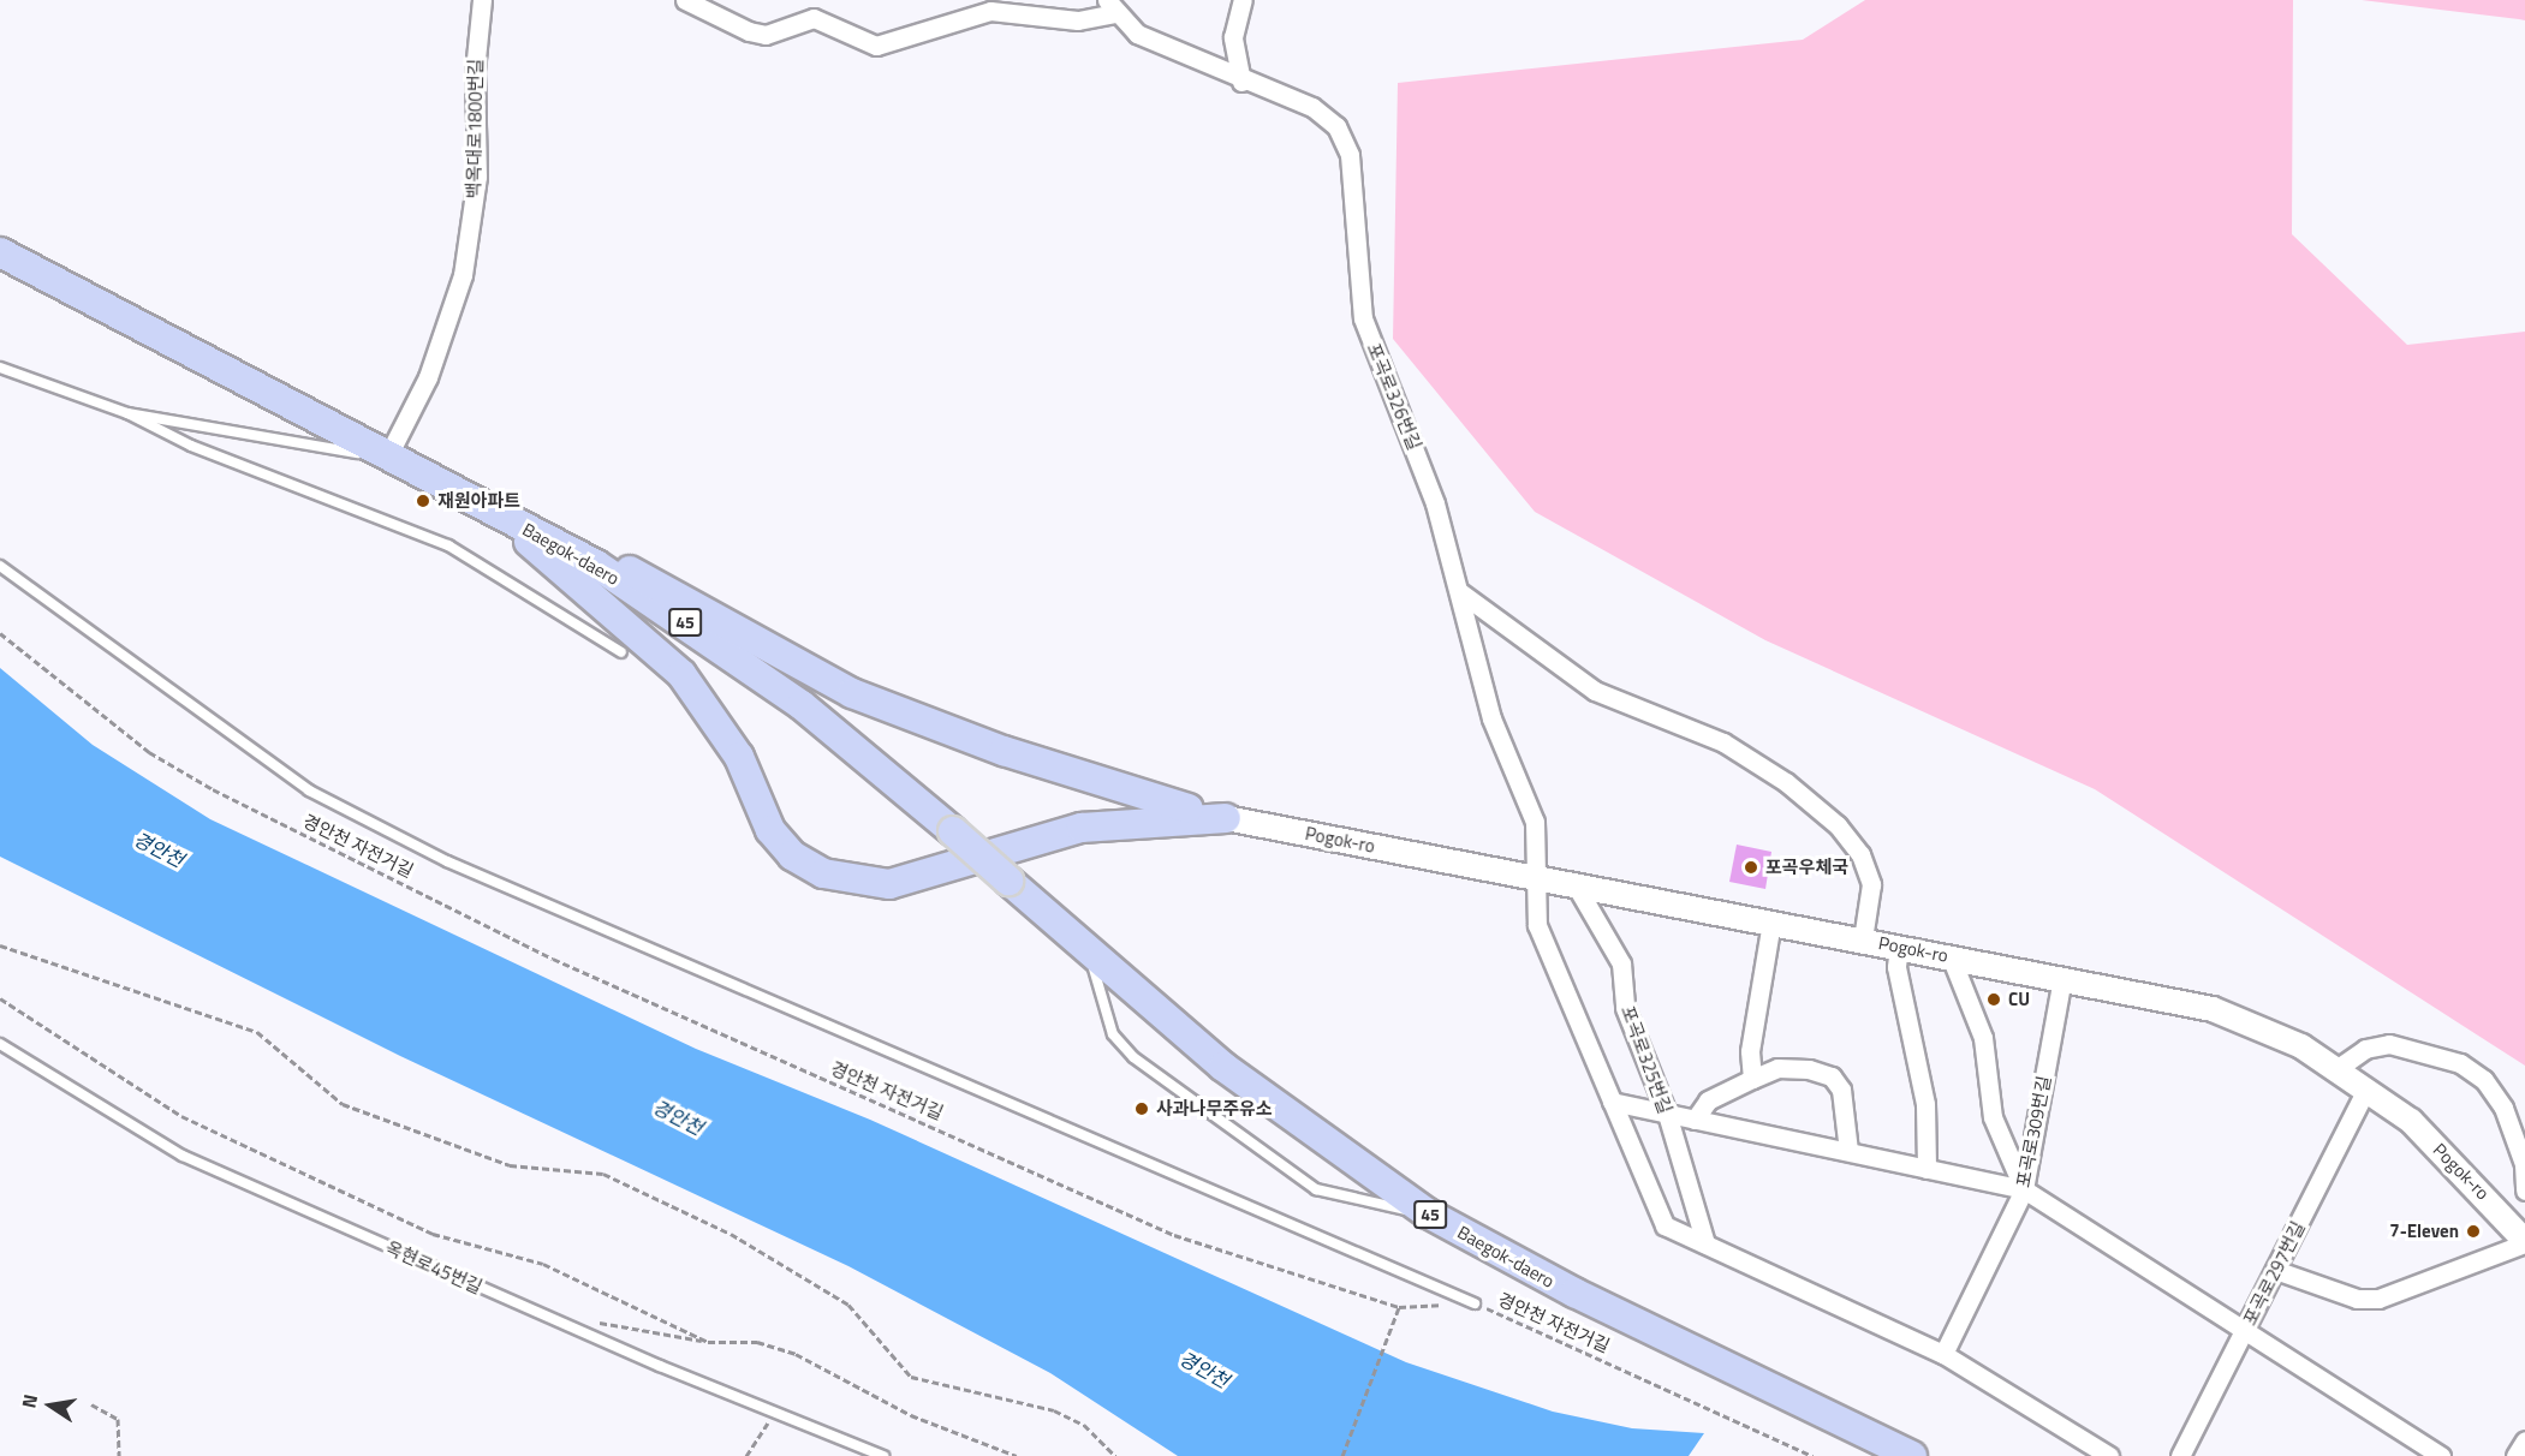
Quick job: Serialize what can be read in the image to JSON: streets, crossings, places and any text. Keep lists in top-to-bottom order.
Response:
{
  "streets": {
    "main road": ["Baegok-daero", "45"],
    "street": [
      "백옥대로1800번길",
      "포곡로326번길",
      "Pogok-ro",
      "포곡로325번길",
      "포곡로309번길",
      "포곡로297번길"
    ],
    "lane": ["옥현로45번길"],
    "path": ["경안천 자전거길"]
  },
  "crossings": [
    ["백옥대로1800번길", "Baegok-daero"],
    ["포곡로326번길", "Pogok-ro"],
    ["포곡로326번길", "포곡로325번길"],
    ["포곡로326번길", "포곡로309번길"],
    ["Pogok-ro", "포곡로325번길"],
    ["Pogok-ro", "포곡로309번길"],
    ["Pogok-ro", "포곡로297번길"]
  ],
  "water": ["경안천"],
  "places": [
    "재원아파트",
    "포곡우체국",
    "CU",
    "사과나무주유소",
    "7-Eleven"
  ],
  "north": "left"
}
